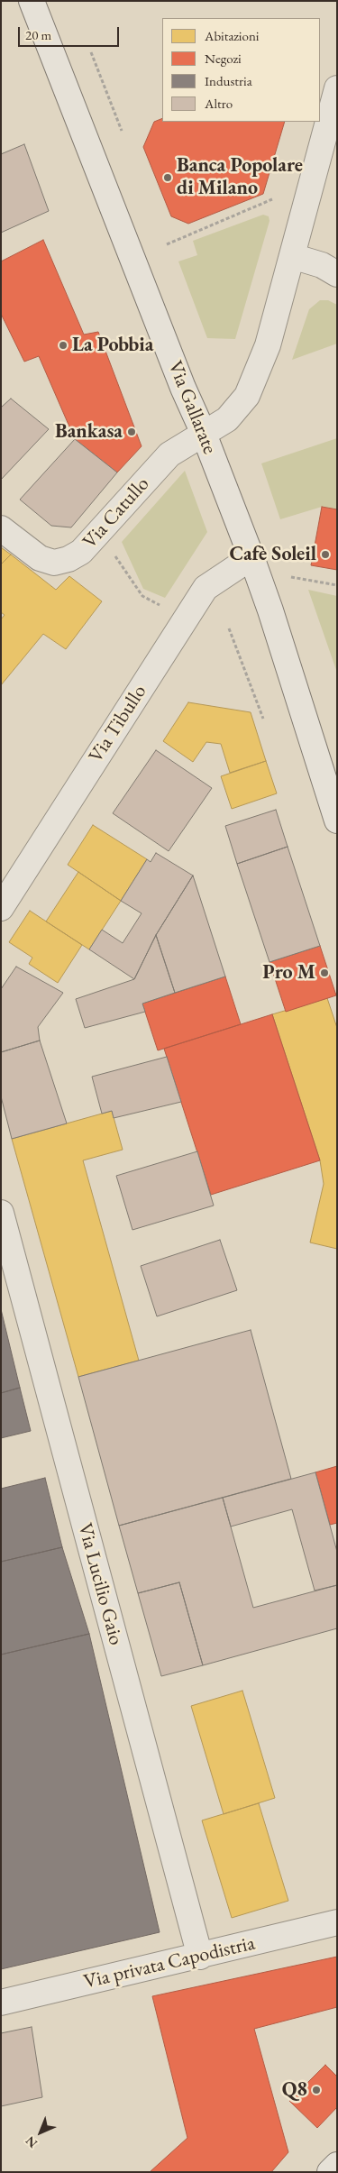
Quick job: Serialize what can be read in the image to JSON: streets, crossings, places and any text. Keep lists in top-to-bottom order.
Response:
{
  "streets": {
    "street": [
      "Via Gallarate",
      "Via Catullo",
      "Via Tibullo",
      "Via Lucilio Gaio",
      "Via privata Capodistria"
    ]
  },
  "crossings": [
    ["Via Gallarate", "Via Catullo"],
    ["Via Gallarate", "Via Tibullo"],
    ["Via Lucilio Gaio", "Via privata Capodistria"]
  ],
  "places": [
    "Banca Popolare di Milano",
    "La Pobbia",
    "Bankasa",
    "Cafè Soleil",
    "Pro M",
    "Q8"
  ],
  "legend": [
    "Abitazioni",
    "Negozi",
    "Industria",
    "Altro"
  ],
  "scale_bar": "20 m",
  "north": "bottom left"
}
